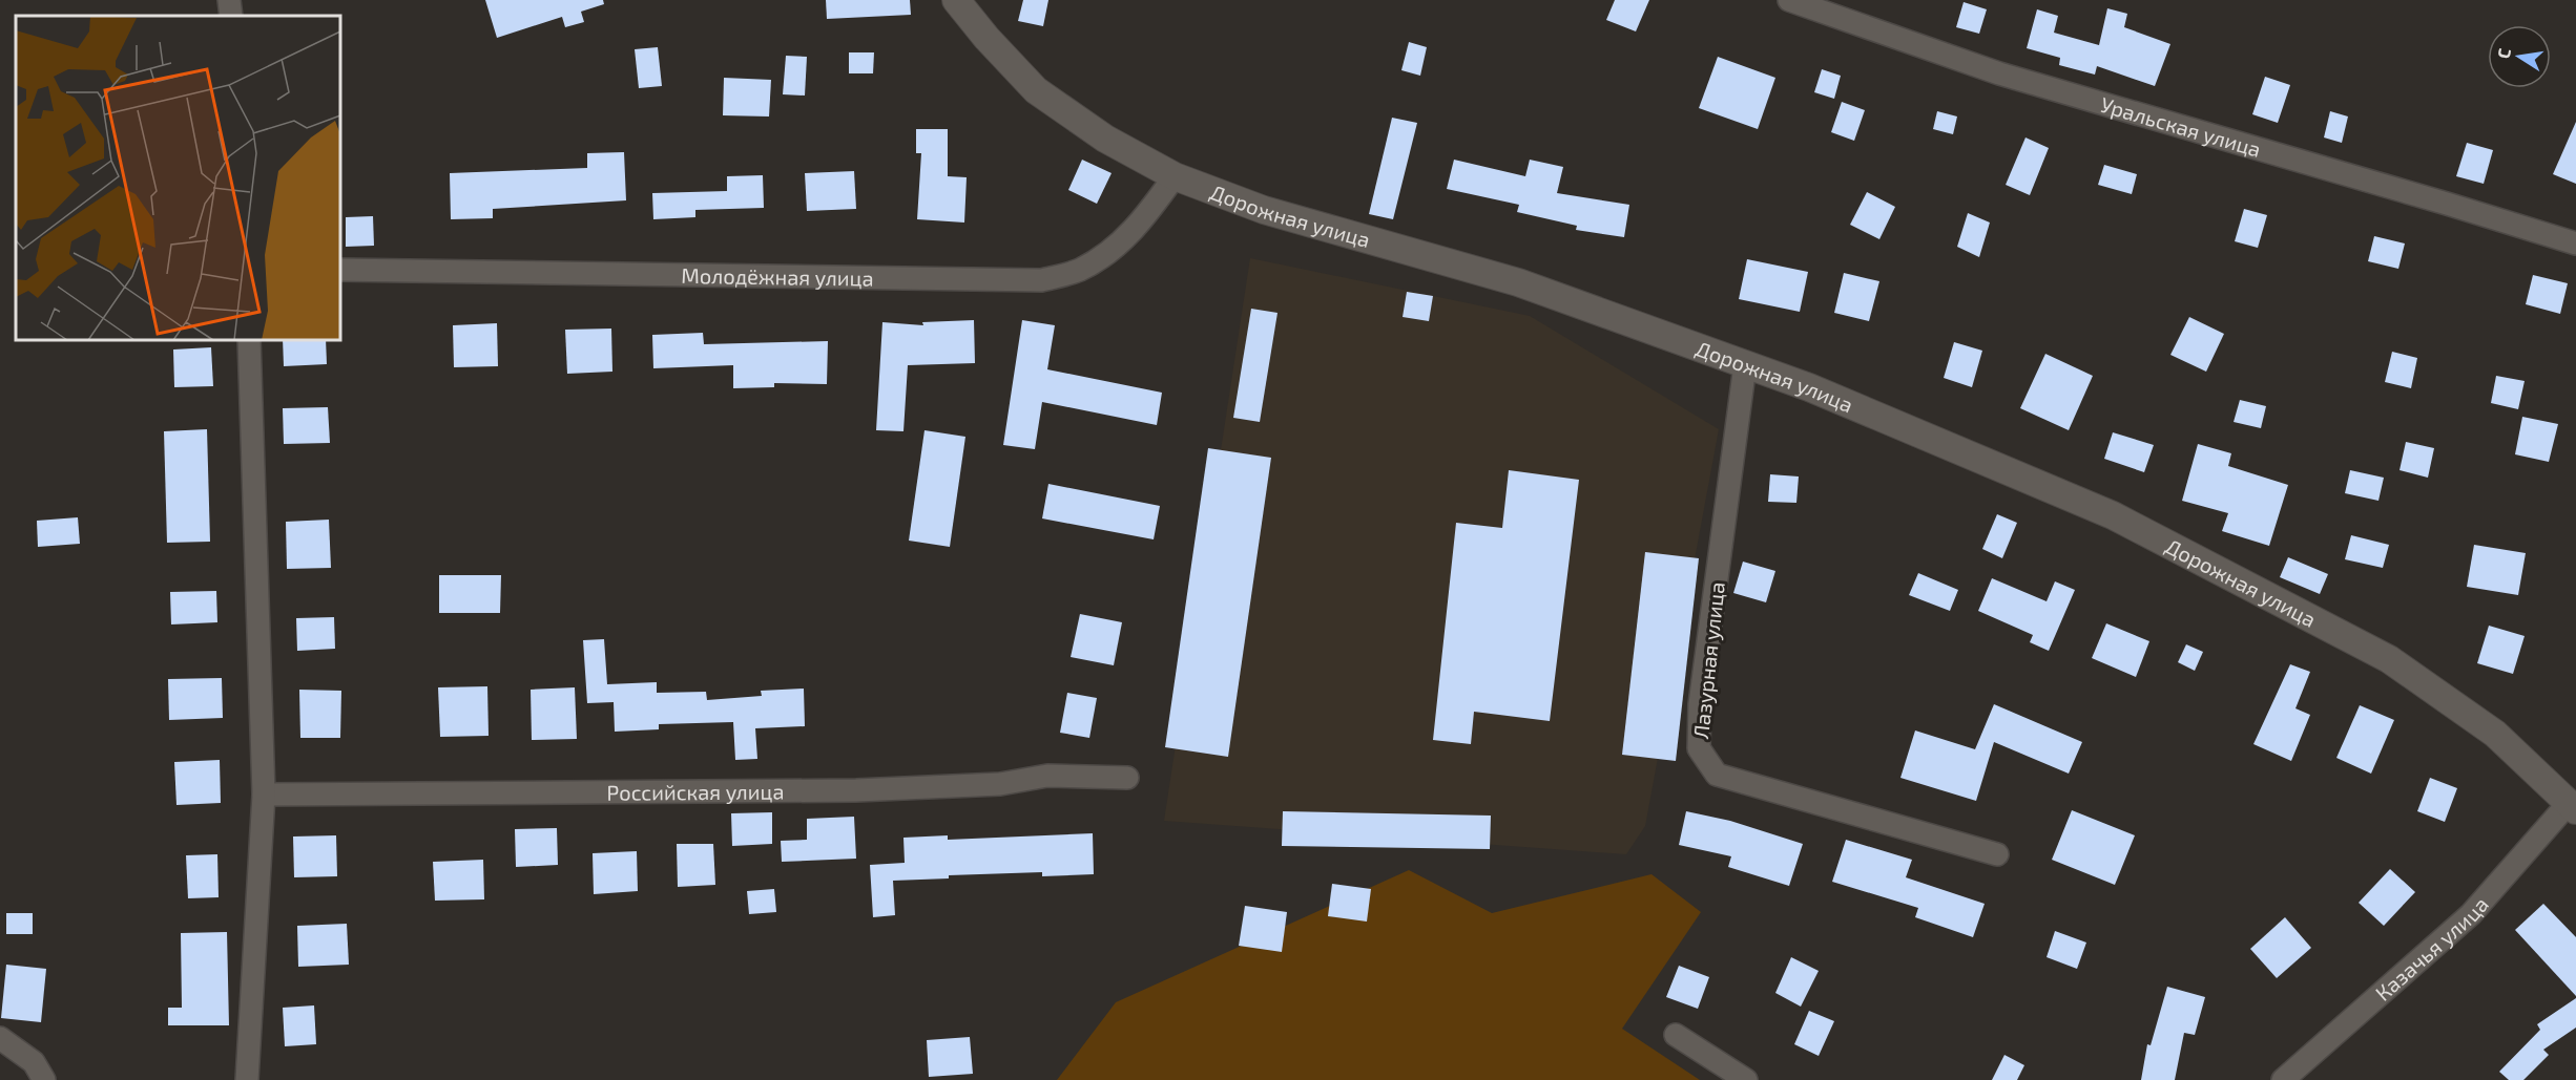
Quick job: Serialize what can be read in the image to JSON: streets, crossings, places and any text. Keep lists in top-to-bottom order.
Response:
{
  "streets": {
    "street": [
      "Уральская улица",
      "Дорожная улица",
      "Молодёжная улица",
      "Лазурная улица",
      "Российская улица",
      "Казачья улица"
    ]
  },
  "crossings": [
    ["Дорожная улица", "Молодёжная улица"],
    ["Дорожная улица", "Лазурная улица"],
    ["Дорожная улица", "Казачья улица"]
  ],
  "north": "left"
}
